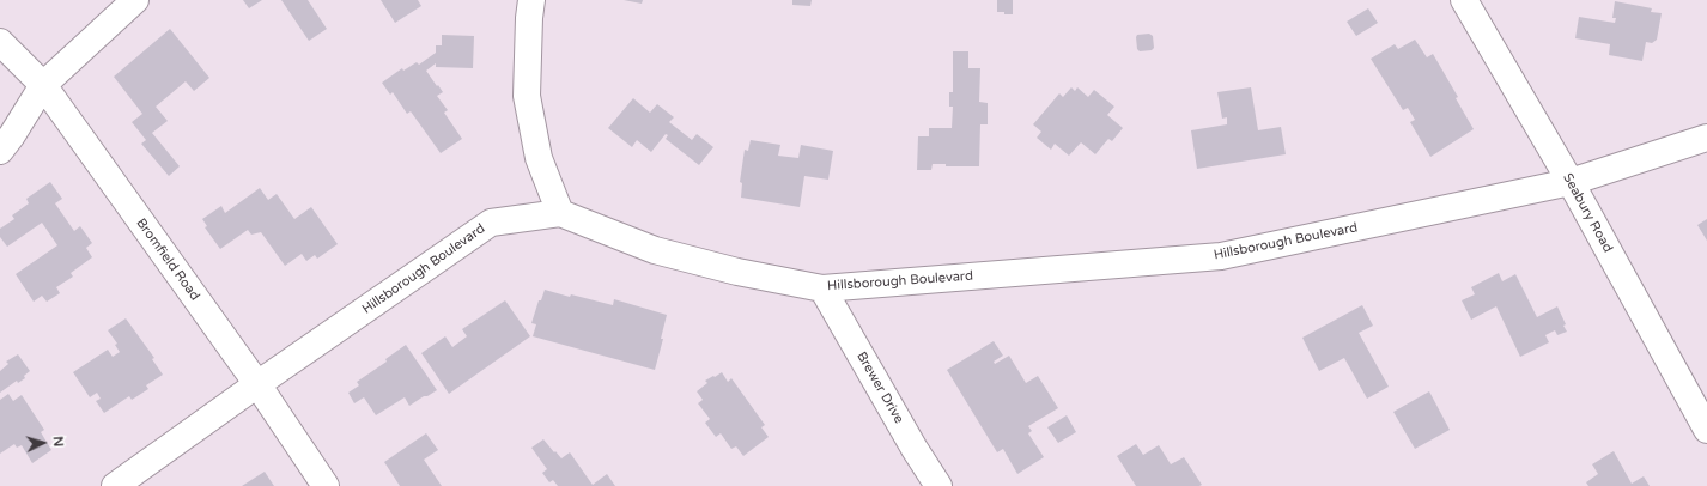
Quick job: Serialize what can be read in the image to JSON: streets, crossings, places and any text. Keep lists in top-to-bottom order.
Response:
{
  "streets": {
    "street": [
      "Seabury Road",
      "Hillsborough Boulevard",
      "Bromfield Road",
      "Brewer Drive"
    ]
  },
  "crossings": [
    ["Seabury Road", "Hillsborough Boulevard"],
    ["Hillsborough Boulevard", "Bromfield Road"],
    ["Hillsborough Boulevard", "Brewer Drive"]
  ],
  "north": "right"
}
